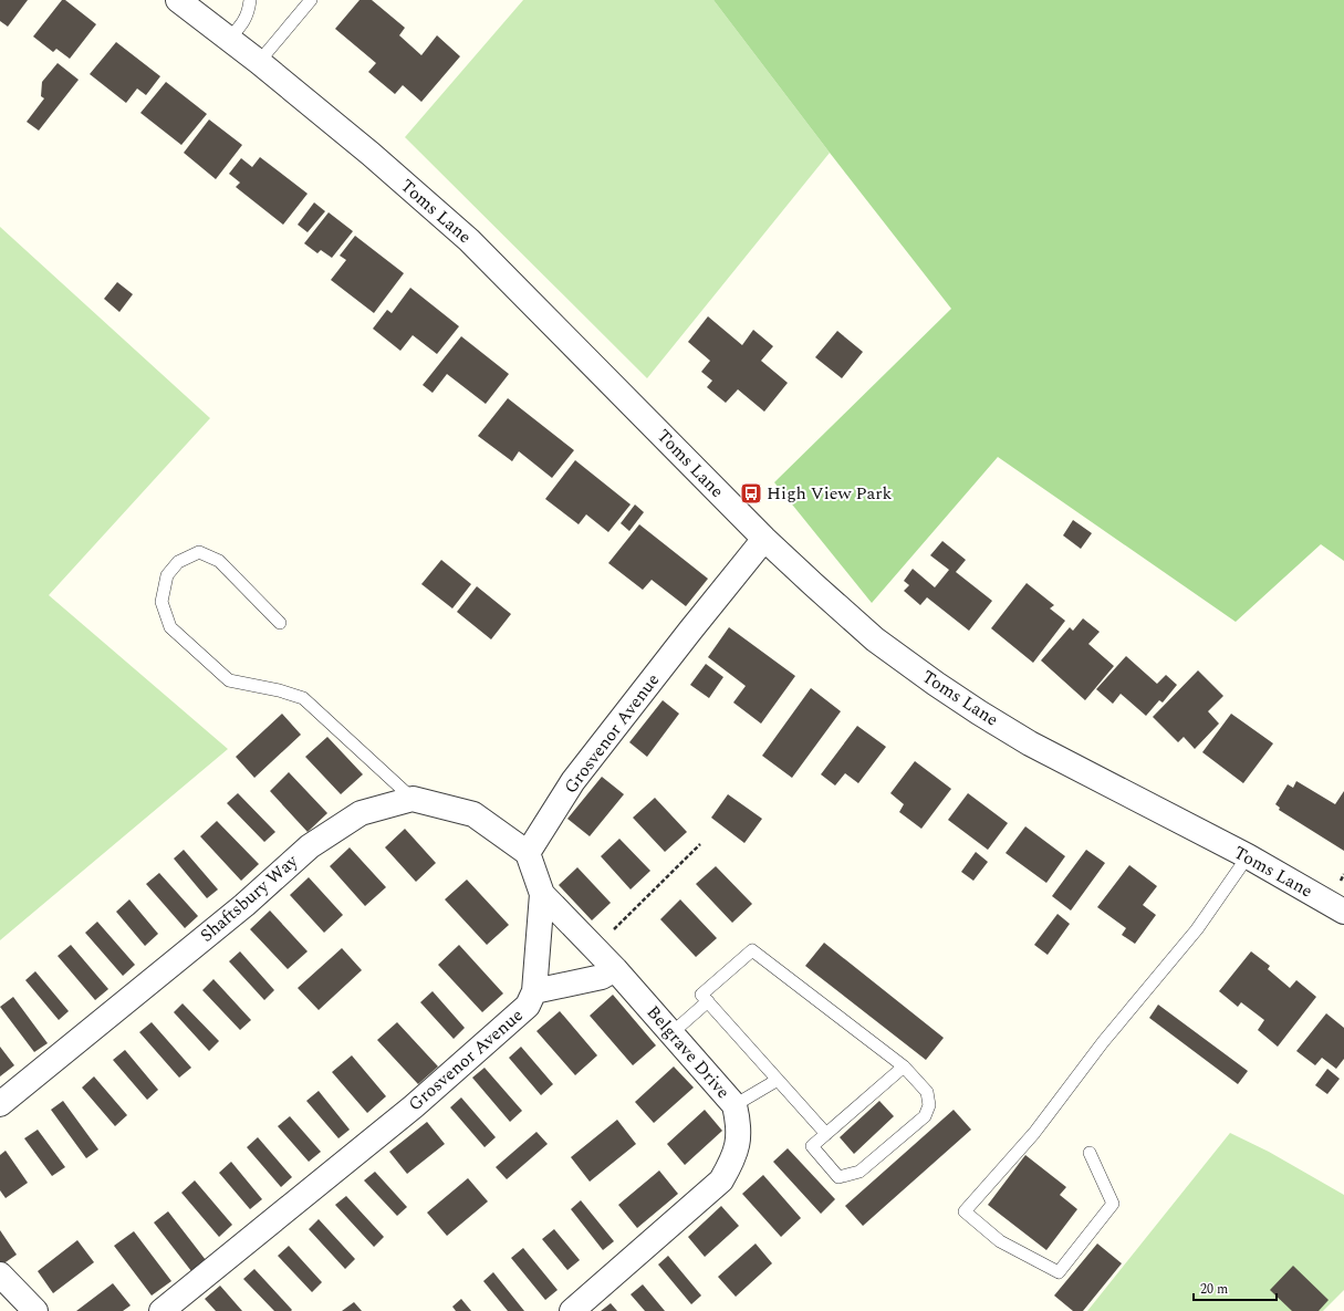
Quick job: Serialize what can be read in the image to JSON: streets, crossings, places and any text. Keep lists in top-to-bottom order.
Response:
{
  "streets": {
    "street": [
      "Toms Lane",
      "Grosvenor Avenue",
      "Shaftsbury Way",
      "Belgrave Drive"
    ]
  },
  "crossings": [
    ["Toms Lane", "Grosvenor Avenue"],
    ["Grosvenor Avenue", "Shaftsbury Way"],
    ["Grosvenor Avenue", "Belgrave Drive"]
  ],
  "places": {
    "bus stop": ["High View Park"]
  },
  "scale_bar": "20 m"
}
